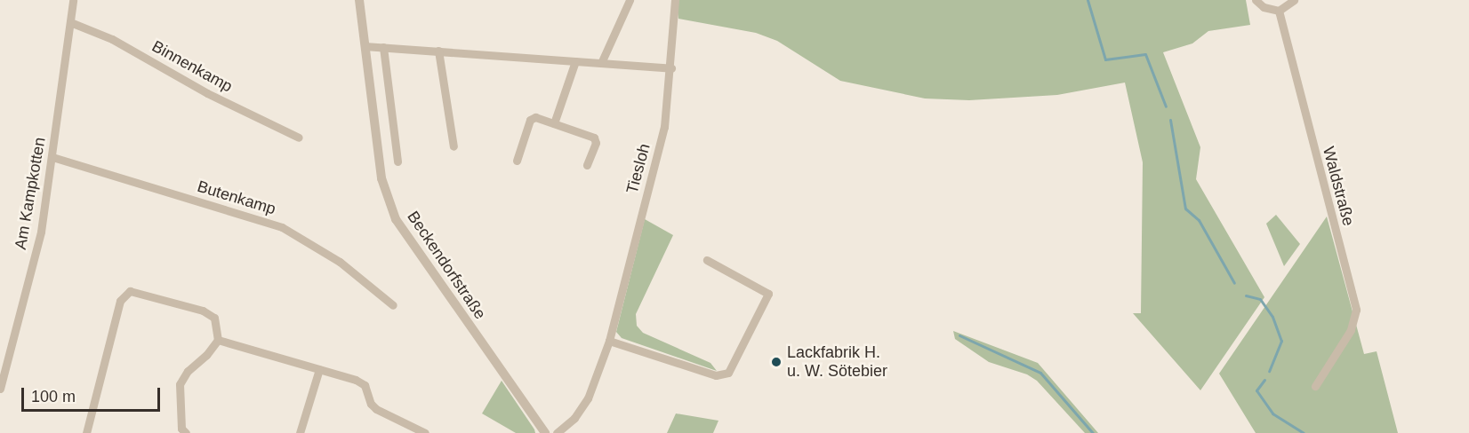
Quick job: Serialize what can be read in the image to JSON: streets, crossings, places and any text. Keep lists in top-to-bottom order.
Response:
{
  "streets": {
    "street": [
      "Binnenkamp",
      "Tiesloh",
      "Waldstraße",
      "Am Kampkotten",
      "Butenkamp",
      "Beckendorfstraße"
    ]
  },
  "crossings": [
    ["Binnenkamp", "Am Kampkotten"],
    ["Am Kampkotten", "Butenkamp"]
  ],
  "places": ["Lackfabrik H. u. W. Sötebier"],
  "scale_bar": "100 m"
}
